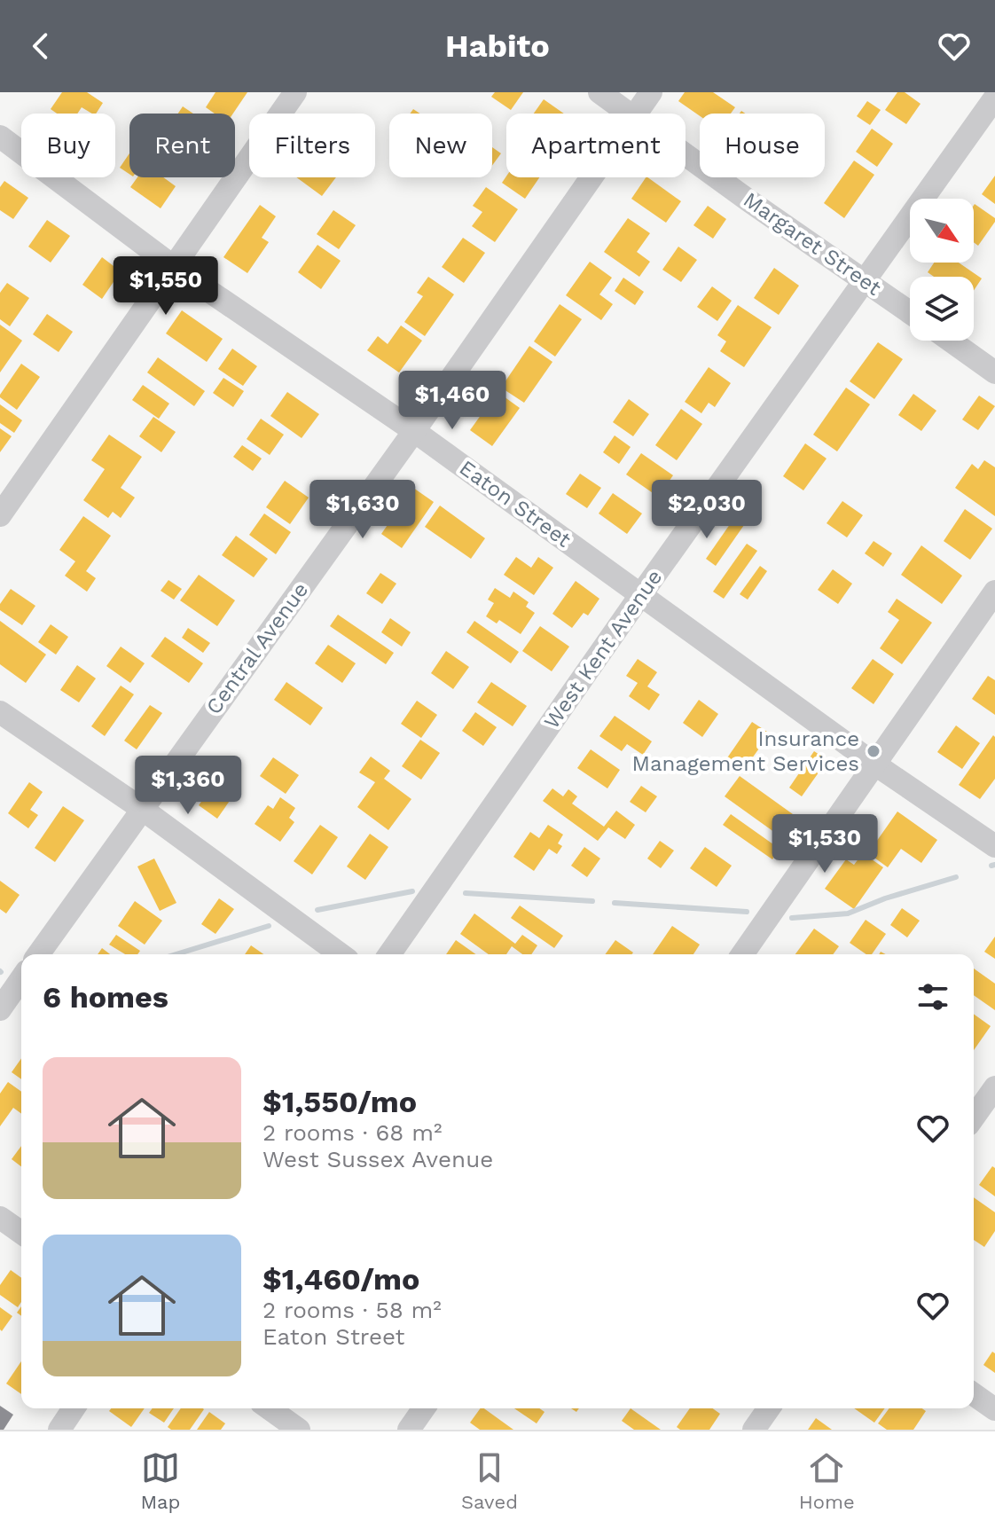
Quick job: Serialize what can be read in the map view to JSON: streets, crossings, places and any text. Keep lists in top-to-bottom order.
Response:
{
  "streets": {
    "street": [
      "Margaret Street",
      "Eaton Street",
      "Central Avenue",
      "West Kent Avenue"
    ]
  },
  "crossings": [
    ["Margaret Street", "West Kent Avenue"],
    ["Eaton Street", "Central Avenue"],
    ["Eaton Street", "West Kent Avenue"]
  ],
  "places": ["Insurance Management Services"],
  "north": "bottom right",
  "page": {
    "header": "Habito",
    "chip": [
      "Buy",
      "Rent",
      "Filters",
      "New",
      "Apartment",
      "House"
    ],
    "price": [
      "$1,550",
      "$1,460",
      "$1,630",
      "$2,030",
      "$1,360",
      "$1,530"
    ],
    "heading": "6 homes",
    "list": [
      {
        "name": "$1,550/mo",
        "note": "2 rooms · 68 m² · West Sussex Avenue"
      },
      {
        "name": "$1,460/mo",
        "note": "2 rooms · 58 m² · Eaton Street"
      }
    ],
    "tabs": ["Map", "Saved", "Home"]
  }
}
